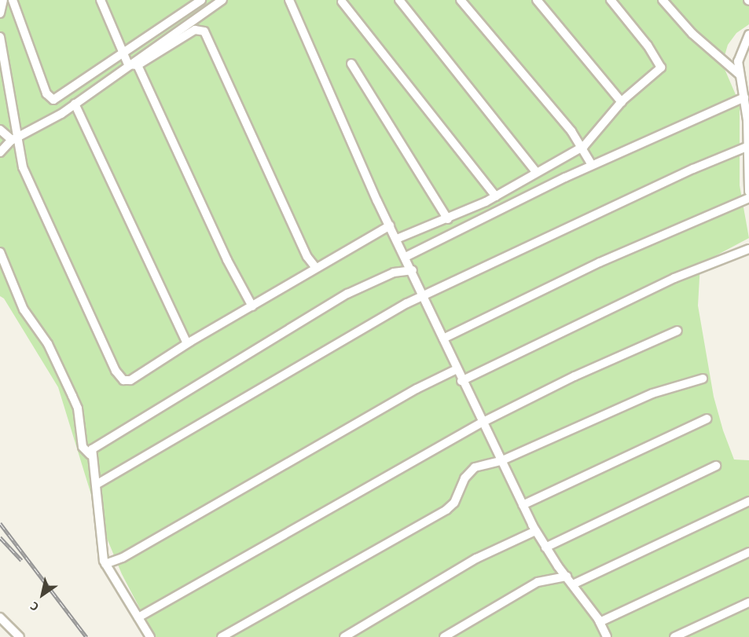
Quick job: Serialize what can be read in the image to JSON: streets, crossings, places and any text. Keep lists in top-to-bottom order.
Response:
{
  "north": "bottom left"
}
